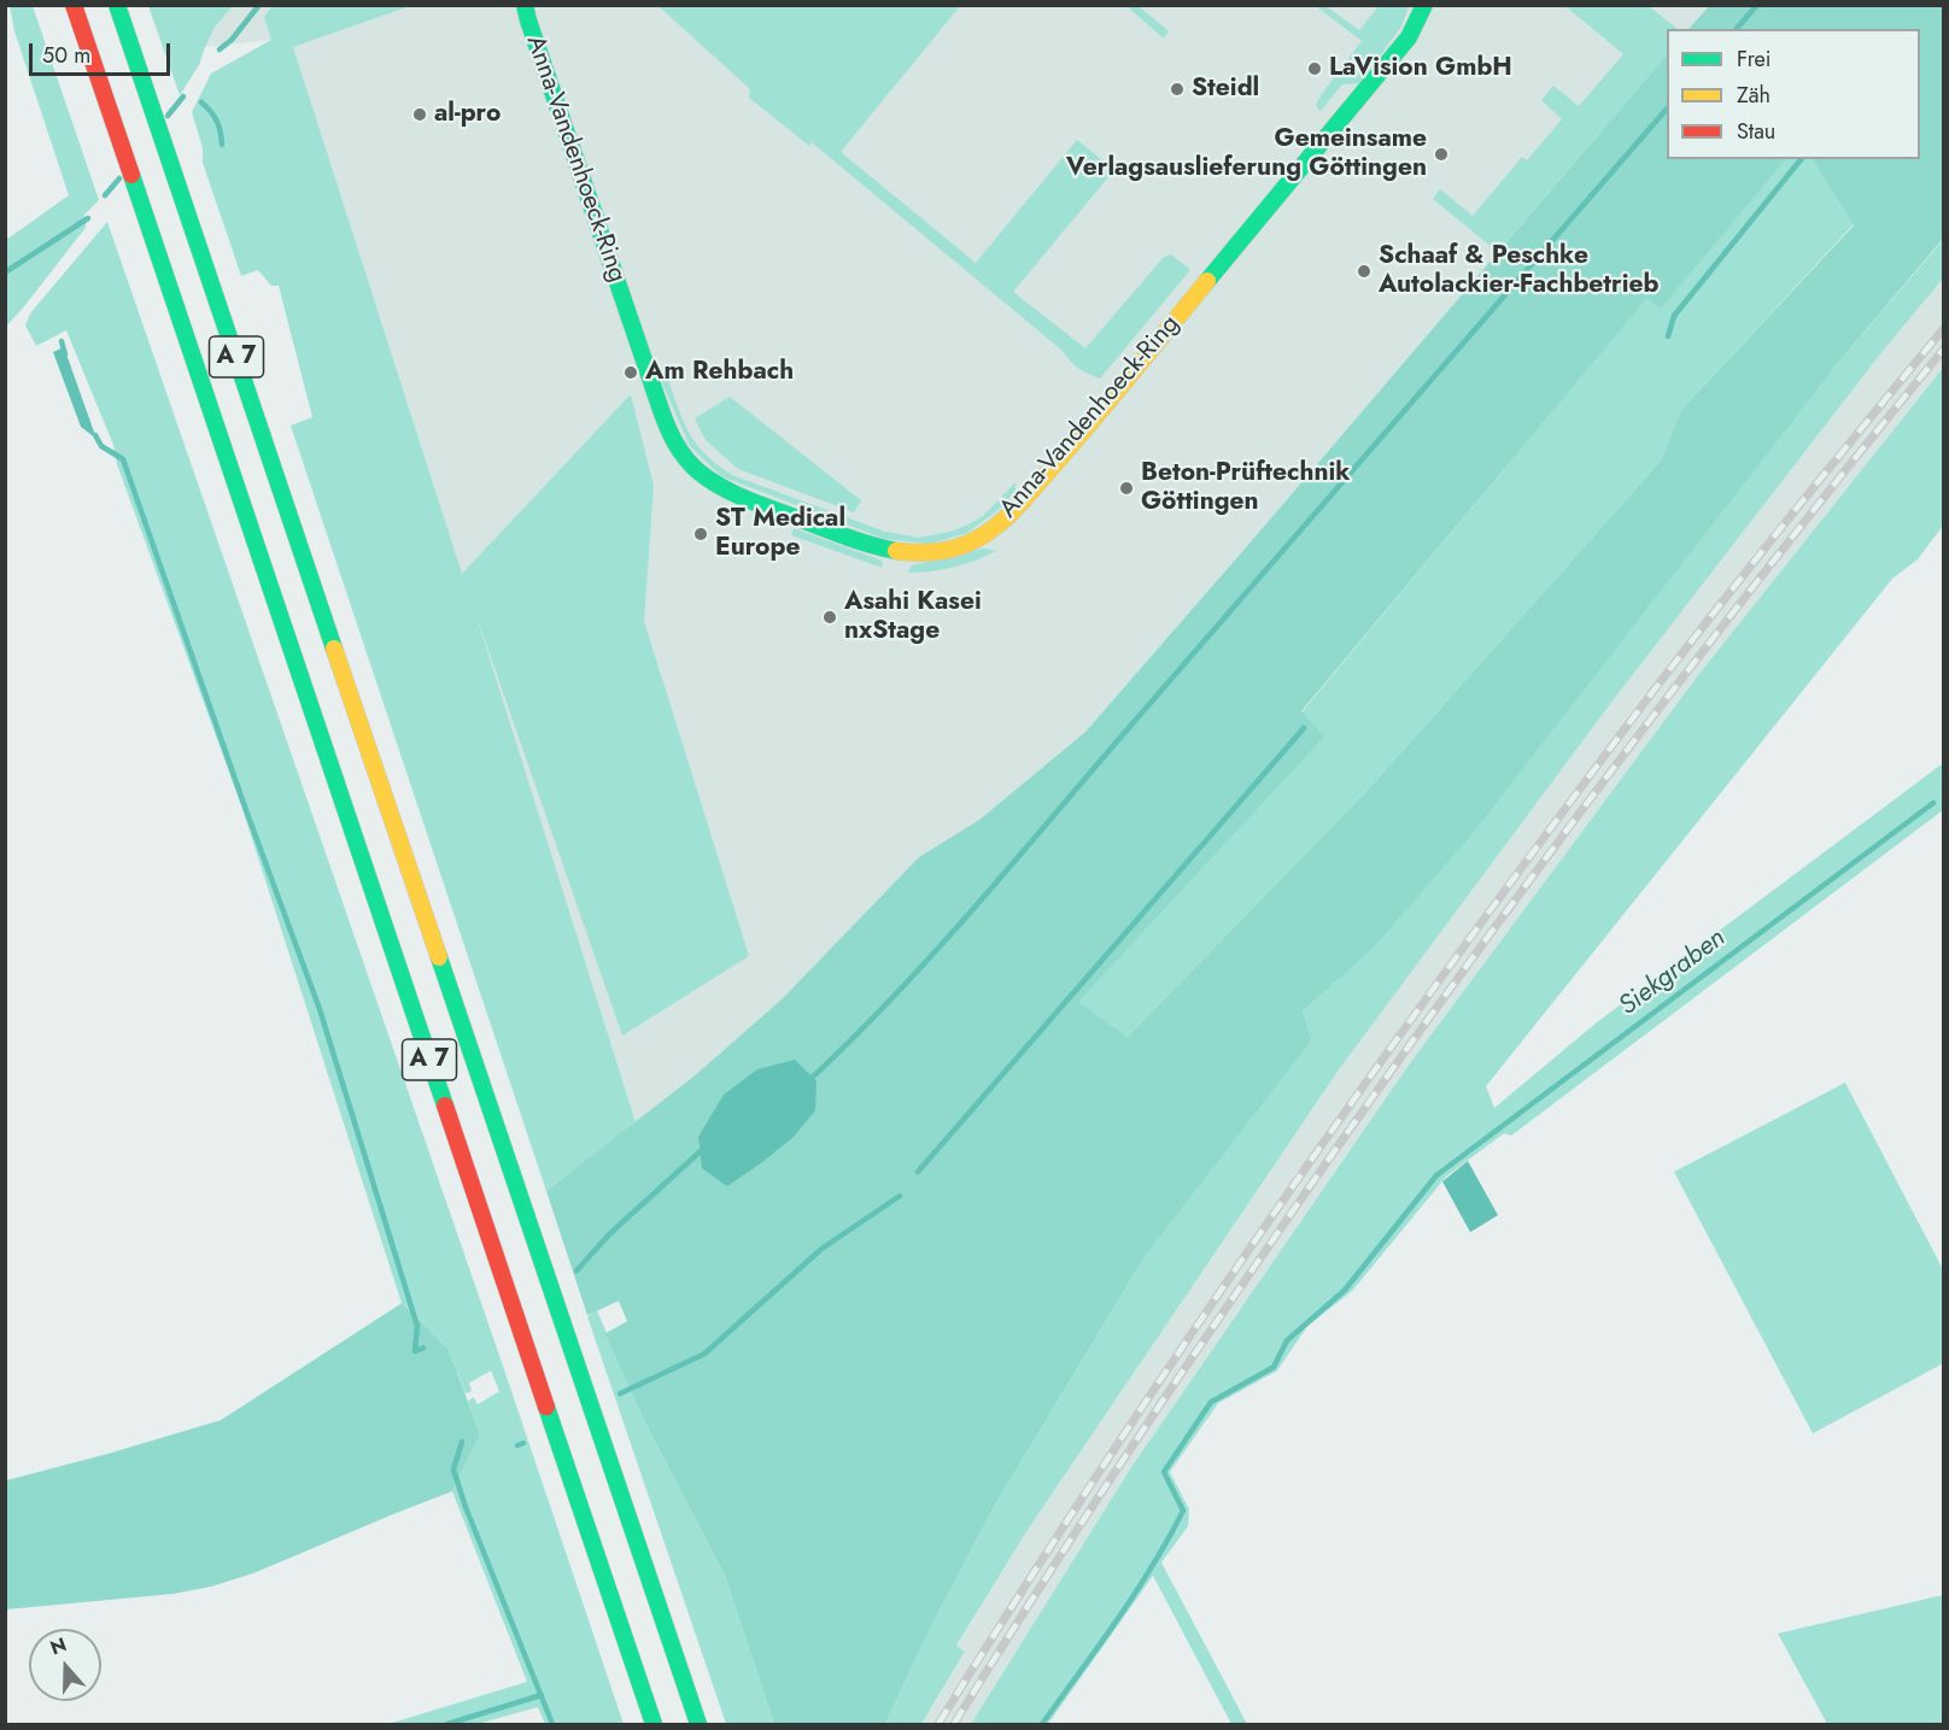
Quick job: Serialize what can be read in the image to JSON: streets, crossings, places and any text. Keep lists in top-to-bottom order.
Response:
{
  "streets": {
    "main road": ["Anna-Vandenhoeck-Ring", "A 7"]
  },
  "water": ["Siekgraben"],
  "places": [
    "LaVision GmbH",
    "Steidl",
    "al-pro",
    "Gemeinsame Verlagsauslieferung Göttingen",
    "Schaaf & Peschke Autolackier-Fachbetrieb",
    "Am Rehbach",
    "Beton-Prüftechnik Göttingen",
    "ST Medical Europe",
    "Asahi Kasei nxStage"
  ],
  "legend": ["Frei", "Zäh", "Stau"],
  "scale_bar": "50 m",
  "north": "top"
}
